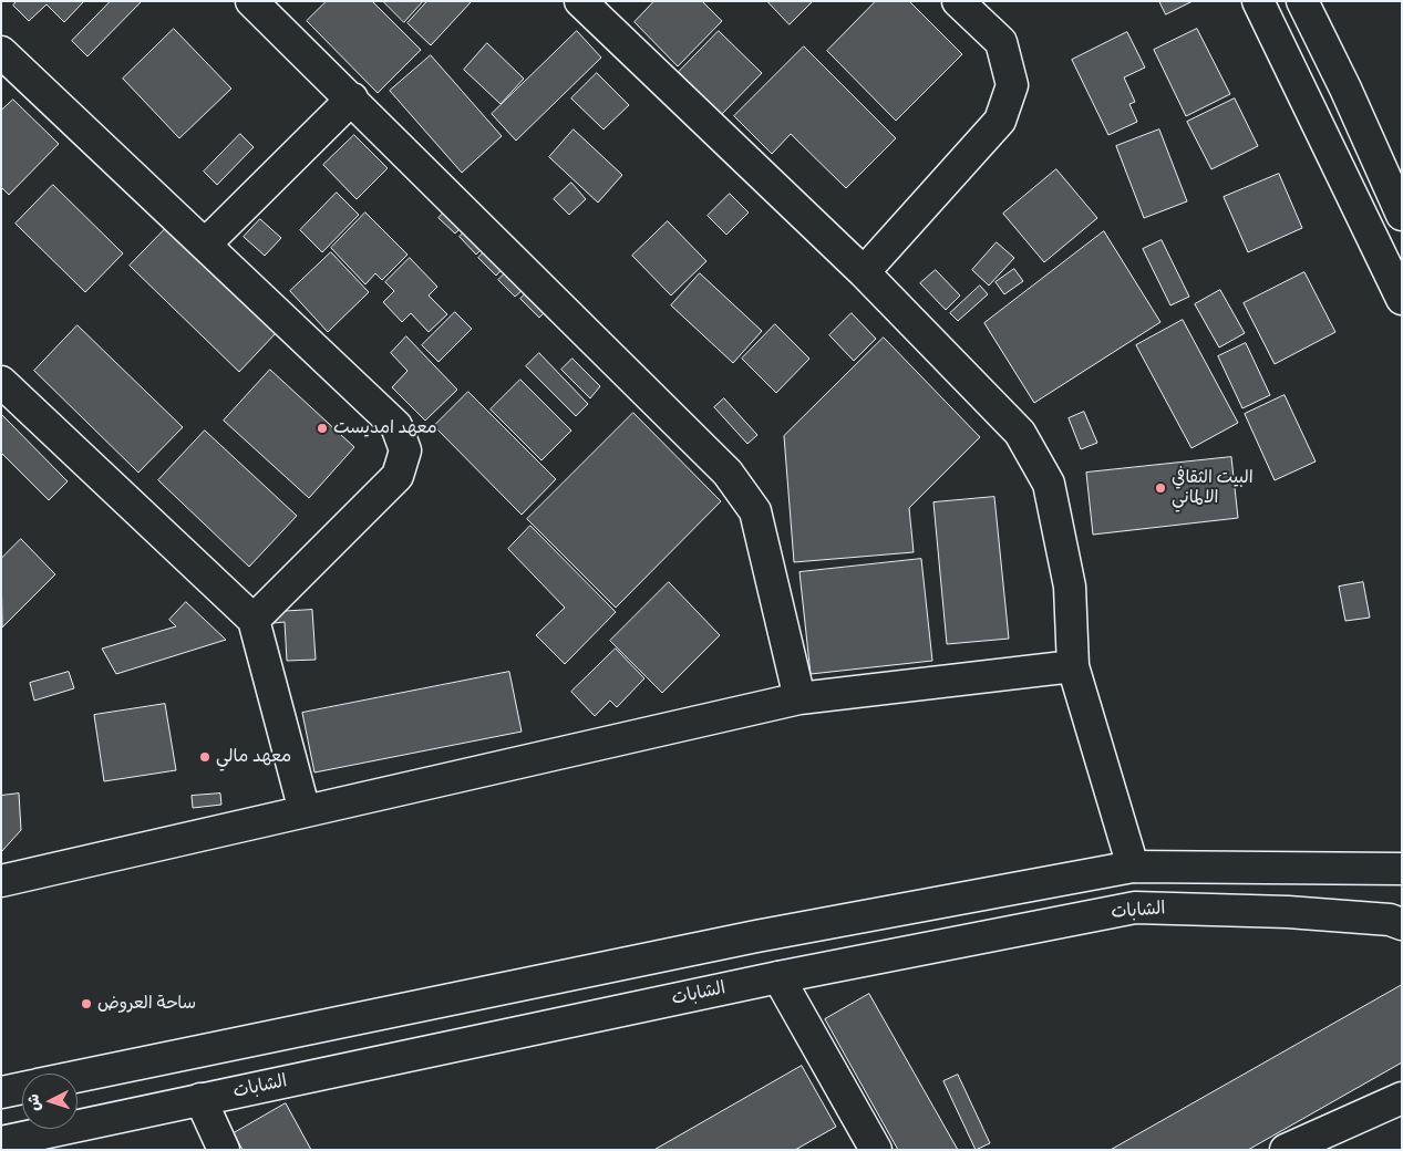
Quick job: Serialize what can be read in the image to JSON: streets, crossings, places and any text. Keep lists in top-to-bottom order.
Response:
{
  "streets": {
    "street": ["الشابات"]
  },
  "places": [
    "معهد امديست",
    "البيت الثقافي الالماني",
    "معهد مالي",
    "ساحة العروض"
  ],
  "north": "left"
}
